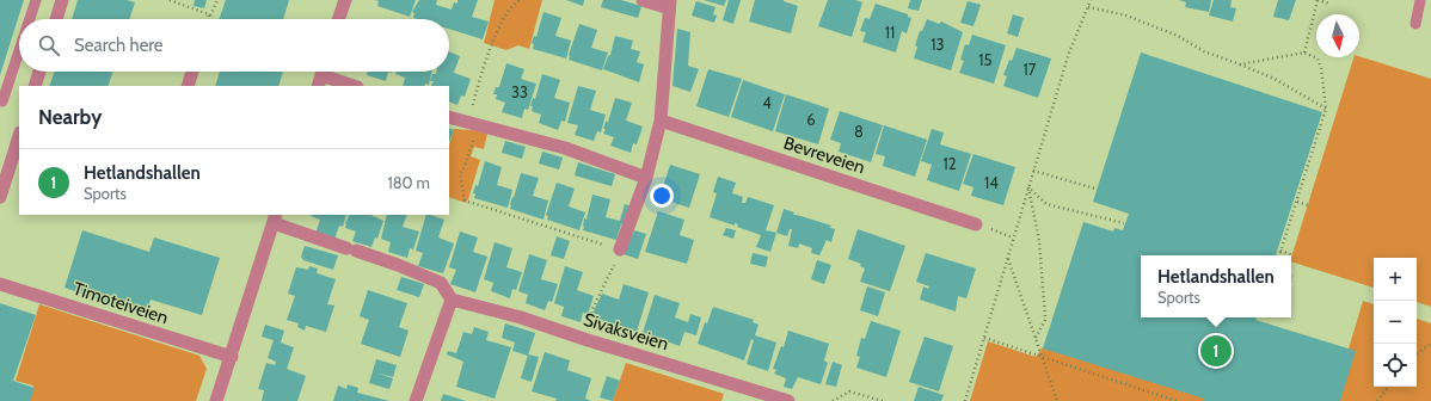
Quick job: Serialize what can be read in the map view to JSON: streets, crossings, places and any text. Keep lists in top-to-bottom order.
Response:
{
  "streets": {
    "street": ["Bevreveien", "Timoteiveien", "Sivaksveien"]
  },
  "house_numbers": [
    "11",
    "13",
    "15",
    "17",
    "33",
    "4",
    "6",
    "8",
    "12",
    "14"
  ],
  "north": "bottom",
  "page": {
    "search": "Search here",
    "heading": "Nearby",
    "list": [
      {
        "mark": "1",
        "name": "Hetlandshallen",
        "note": "Sports",
        "value": "180 m"
      }
    ],
    "popup": ["Hetlandshallen", "Sports"],
    "map_buttons": ["+", "−"],
    "pins": "1"
  }
}
